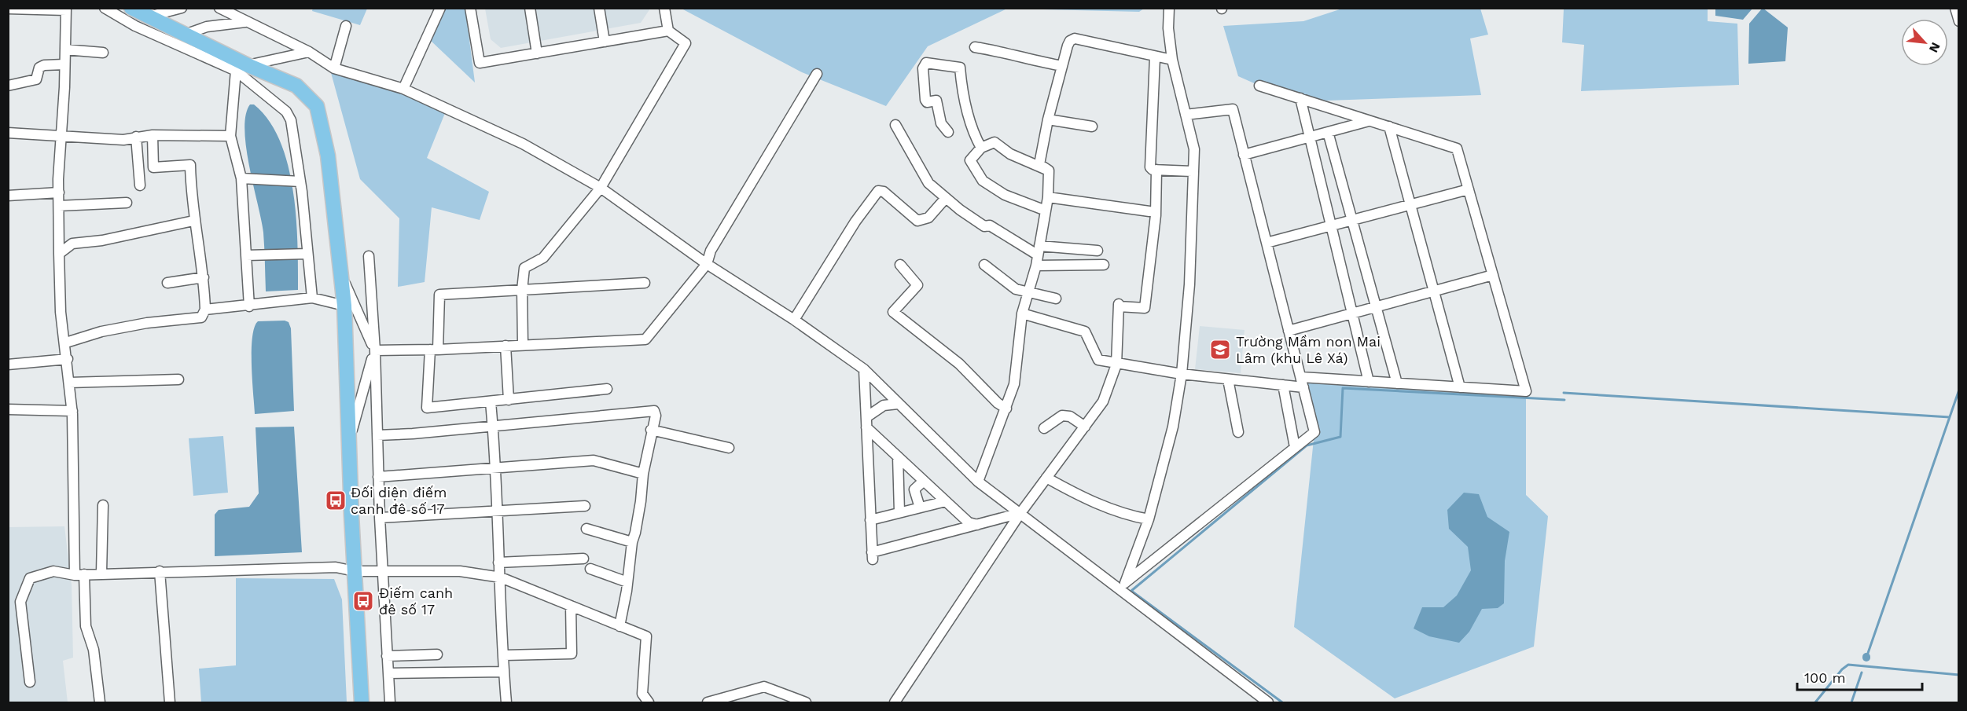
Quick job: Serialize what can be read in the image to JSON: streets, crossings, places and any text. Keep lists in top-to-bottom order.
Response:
{
  "places": {
    "school or university": ["Trường Mầm non Mai Lâm (khu Lê Xá)"],
    "bus stop": ["Đối diện điếm canh đê số 17", "Điếm canh đê số 17"]
  },
  "scale_bar": "100 m",
  "north": "bottom right"
}
